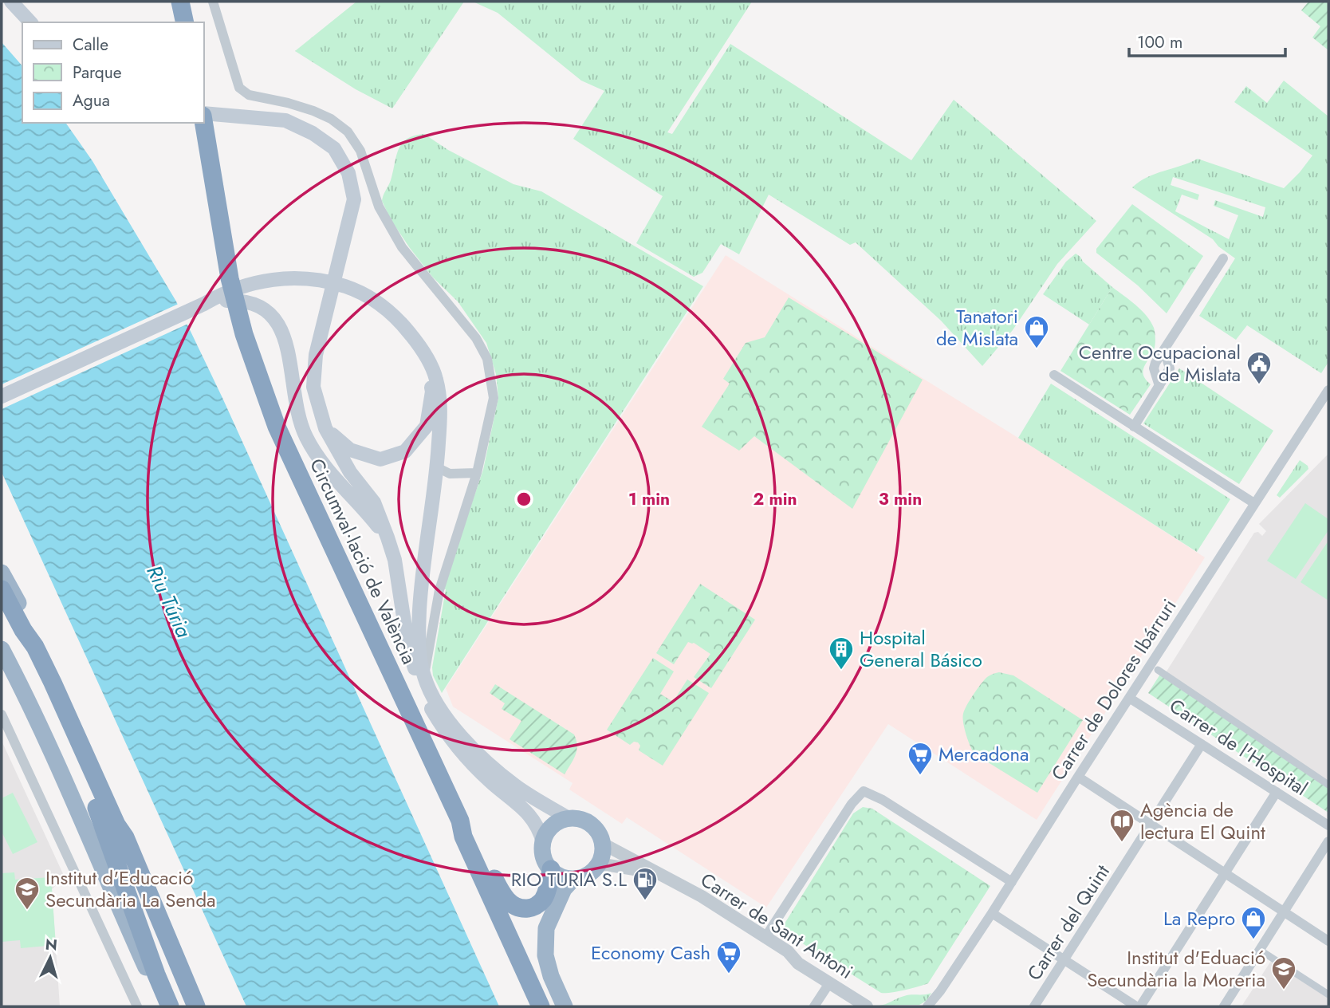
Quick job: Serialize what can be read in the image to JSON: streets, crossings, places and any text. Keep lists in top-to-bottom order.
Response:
{
  "streets": {
    "highway": ["Circumval·lació de València"],
    "street": [
      "Carrer de Dolores Ibárruri",
      "Carrer de l'Hospital",
      "Carrer del Quint",
      "Carrer de Sant Antoni"
    ]
  },
  "crossings": [
    ["Carrer de Dolores Ibárruri", "Carrer de l'Hospital"],
    ["Carrer de l'Hospital", "Carrer del Quint"]
  ],
  "water": ["Riu Túria"],
  "places": {
    "shop": ["Tanatori de Mislata", "La Repro"],
    "public building": ["Centre Ocupacional de Mislata"],
    "building": ["Hospital General Básico"],
    "supermarket": ["Mercadona", "Economy Cash"],
    "library": ["Agència de lectura El Quint"],
    "fuel station": ["RIO TURIA S.L"],
    "school or university": ["Institut d'Educació Secundària La Senda", "Institut d'Eduació Secundària la Moreria"]
  },
  "legend": ["Calle", "Parque", "Agua"],
  "scale_bar": "100 m",
  "north": "top",
  "rings": ["1 min", "2 min", "3 min"]
}
